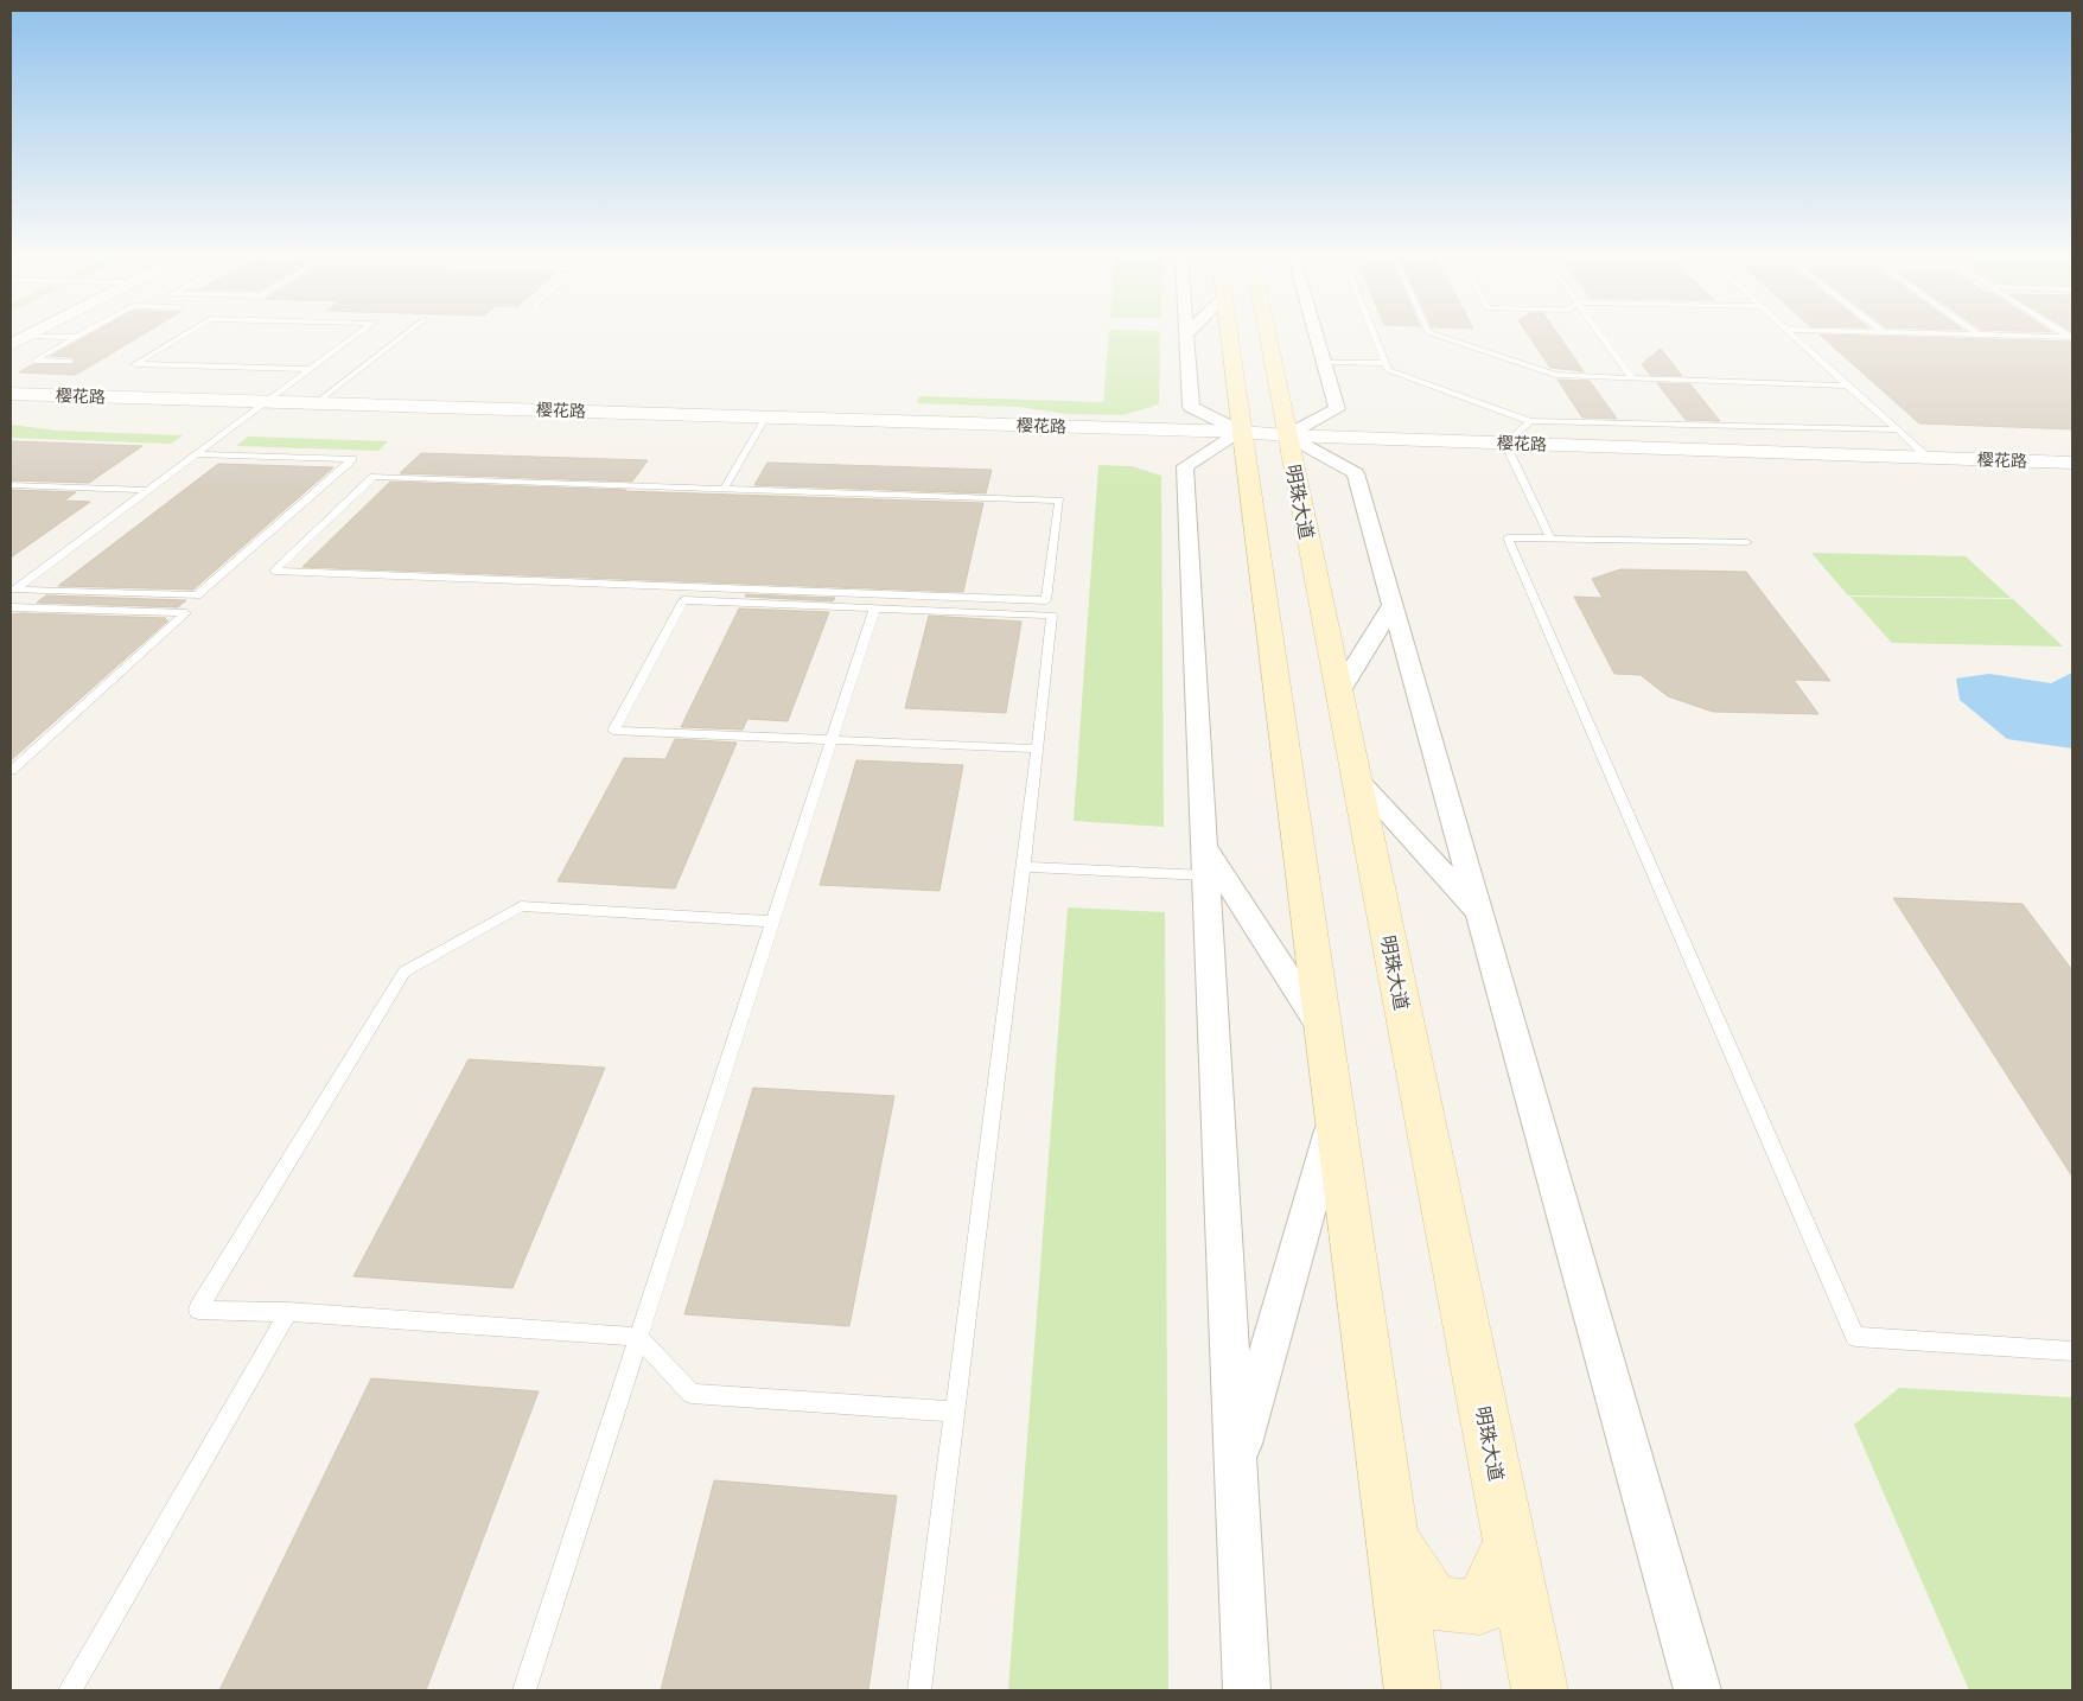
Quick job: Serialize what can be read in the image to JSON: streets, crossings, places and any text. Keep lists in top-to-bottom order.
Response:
{
  "streets": {
    "main road": ["明珠大道"],
    "street": ["樱花路"]
  },
  "crossings": [
    ["樱花路", "明珠大道"]
  ]
}
